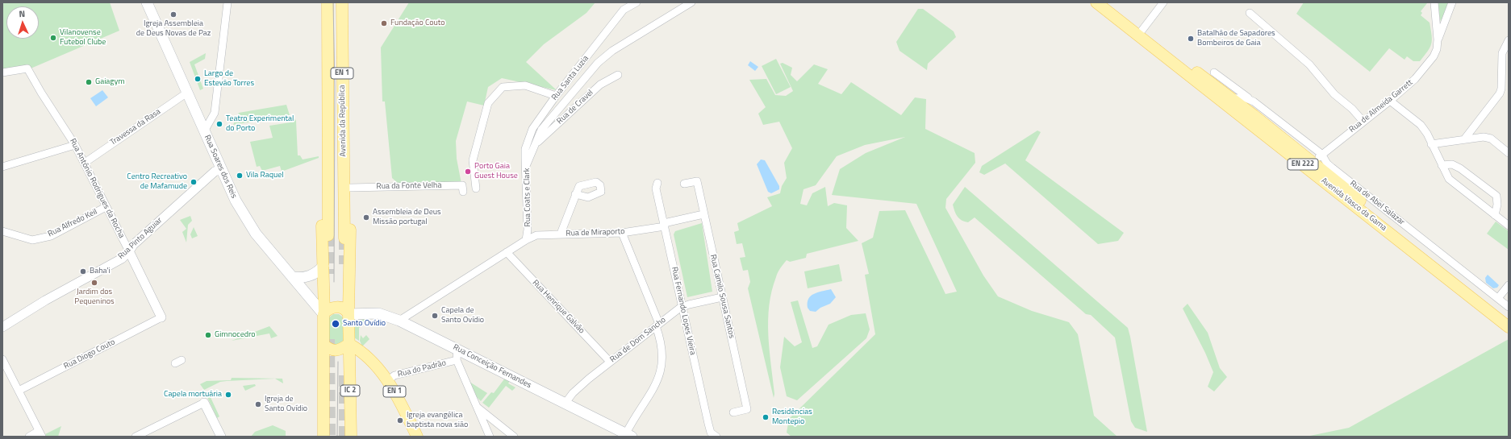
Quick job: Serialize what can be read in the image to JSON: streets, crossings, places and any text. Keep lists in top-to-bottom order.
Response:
{
  "streets": {
    "main road": [
      "EN 1",
      "Avenida da República",
      "EN 222",
      "Rua Soares dos Reis",
      "Avenida Vasco da Gama",
      "Rua Conceição Fernandes",
      "IC 2"
    ],
    "street": [
      "Rua Santa Luzia",
      "Rua de Almeida Garrett",
      "Rua de Cravel",
      "Travessa da Rasa",
      "Rua da Fonte Velha",
      "Rua António Rodrigues da Rocha",
      "Rua Coats e Clark",
      "Rua de Abel Salazar",
      "Rua Alfredo Keil",
      "Rua de Miraporto",
      "Rua Pinto Aguiar",
      "Rua Camilo Sousa Santos",
      "Rua Henrique Galvão",
      "Rua Fernando Lopes Vieira",
      "Rua de Dom Sancho",
      "Rua Diogo Couto",
      "Rua do Padrão"
    ]
  },
  "crossings": [
    ["EN 1", "Avenida da República"],
    ["EN 1", "Rua Soares dos Reis"],
    ["EN 1", "Rua da Fonte Velha"],
    ["EN 1", "Rua Conceição Fernandes"],
    ["EN 1", "Rua do Padrão"],
    ["EN 1", "IC 2"],
    ["Rua Santa Luzia", "Rua Coats e Clark"],
    ["Rua de Almeida Garrett", "Rua de Abel Salazar"],
    ["Rua de Almeida Garrett", "Avenida Vasco da Gama"],
    ["Rua de Cravel", "Rua Coats e Clark"],
    ["Travessa da Rasa", "Rua Soares dos Reis"],
    ["Travessa da Rasa", "Rua António Rodrigues da Rocha"],
    ["Rua Soares dos Reis", "Rua Pinto Aguiar"],
    ["Rua Soares dos Reis", "Rua Conceição Fernandes"],
    ["Rua Soares dos Reis", "IC 2"],
    ["Rua António Rodrigues da Rocha", "Rua Alfredo Keil"],
    ["Rua António Rodrigues da Rocha", "Rua Pinto Aguiar"],
    ["Rua António Rodrigues da Rocha", "Rua Diogo Couto"],
    ["Rua Coats e Clark", "Rua de Miraporto"],
    ["Rua de Abel Salazar", "Avenida Vasco da Gama"],
    ["Rua de Miraporto", "Rua Camilo Sousa Santos"],
    ["Rua de Miraporto", "Rua Fernando Lopes Vieira"],
    ["Rua Camilo Sousa Santos", "Rua de Dom Sancho"],
    ["Rua Henrique Galvão", "Rua de Dom Sancho"],
    ["Rua Fernando Lopes Vieira", "Rua de Dom Sancho"],
    ["Rua de Dom Sancho", "Rua Conceição Fernandes"],
    ["Rua Conceição Fernandes", "IC 2"]
  ],
  "places": [
    "Igreja Assembleia de Deus Novas de Paz",
    "Fundação Couto",
    "Vilanovense Futebol Clube",
    "Batalhão de Sapadores Bombeiros de Gaia",
    "Largo de Estevão Torres",
    "Gaiagym",
    "Teatro Experimental do Porto",
    "Porto Gaia Guest House",
    "Vila Raquel",
    "Centro Recreativo de Mafamude",
    "Assembleia de Deus Missão portugal",
    "Baha'i",
    "Jardim dos Pequeninos",
    "Capela de Santo Ovídio",
    "Santo Ovídio",
    "Gimnocedro",
    "Capela mortuária",
    "Igreja de Santo Ovídio",
    "Residências Montepio",
    "Igreja evangélica baptista nova sião"
  ],
  "north": "top"
}
